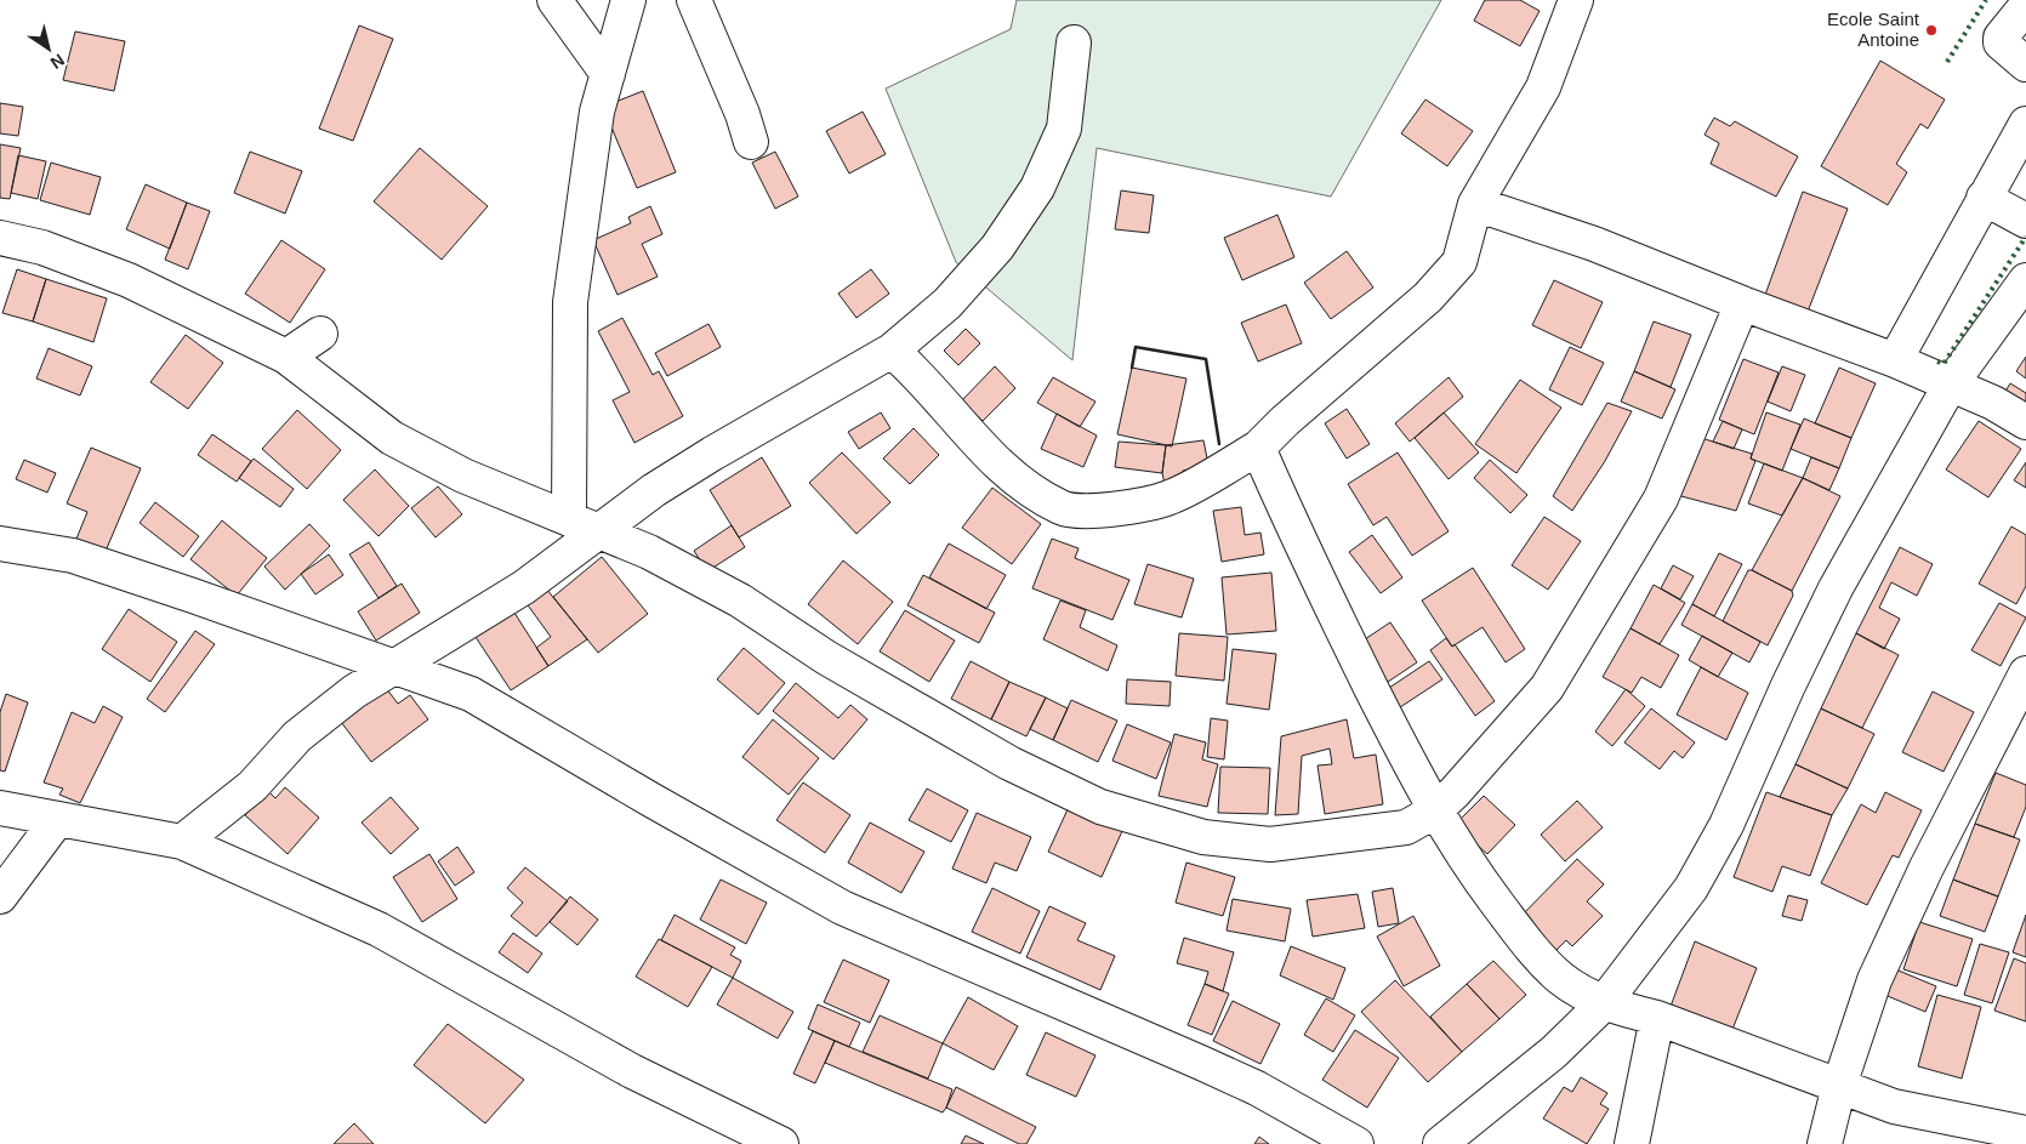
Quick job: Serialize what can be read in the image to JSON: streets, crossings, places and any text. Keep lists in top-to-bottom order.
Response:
{
  "places": ["Ecole Saint Antoine"],
  "north": "bottom right"
}
